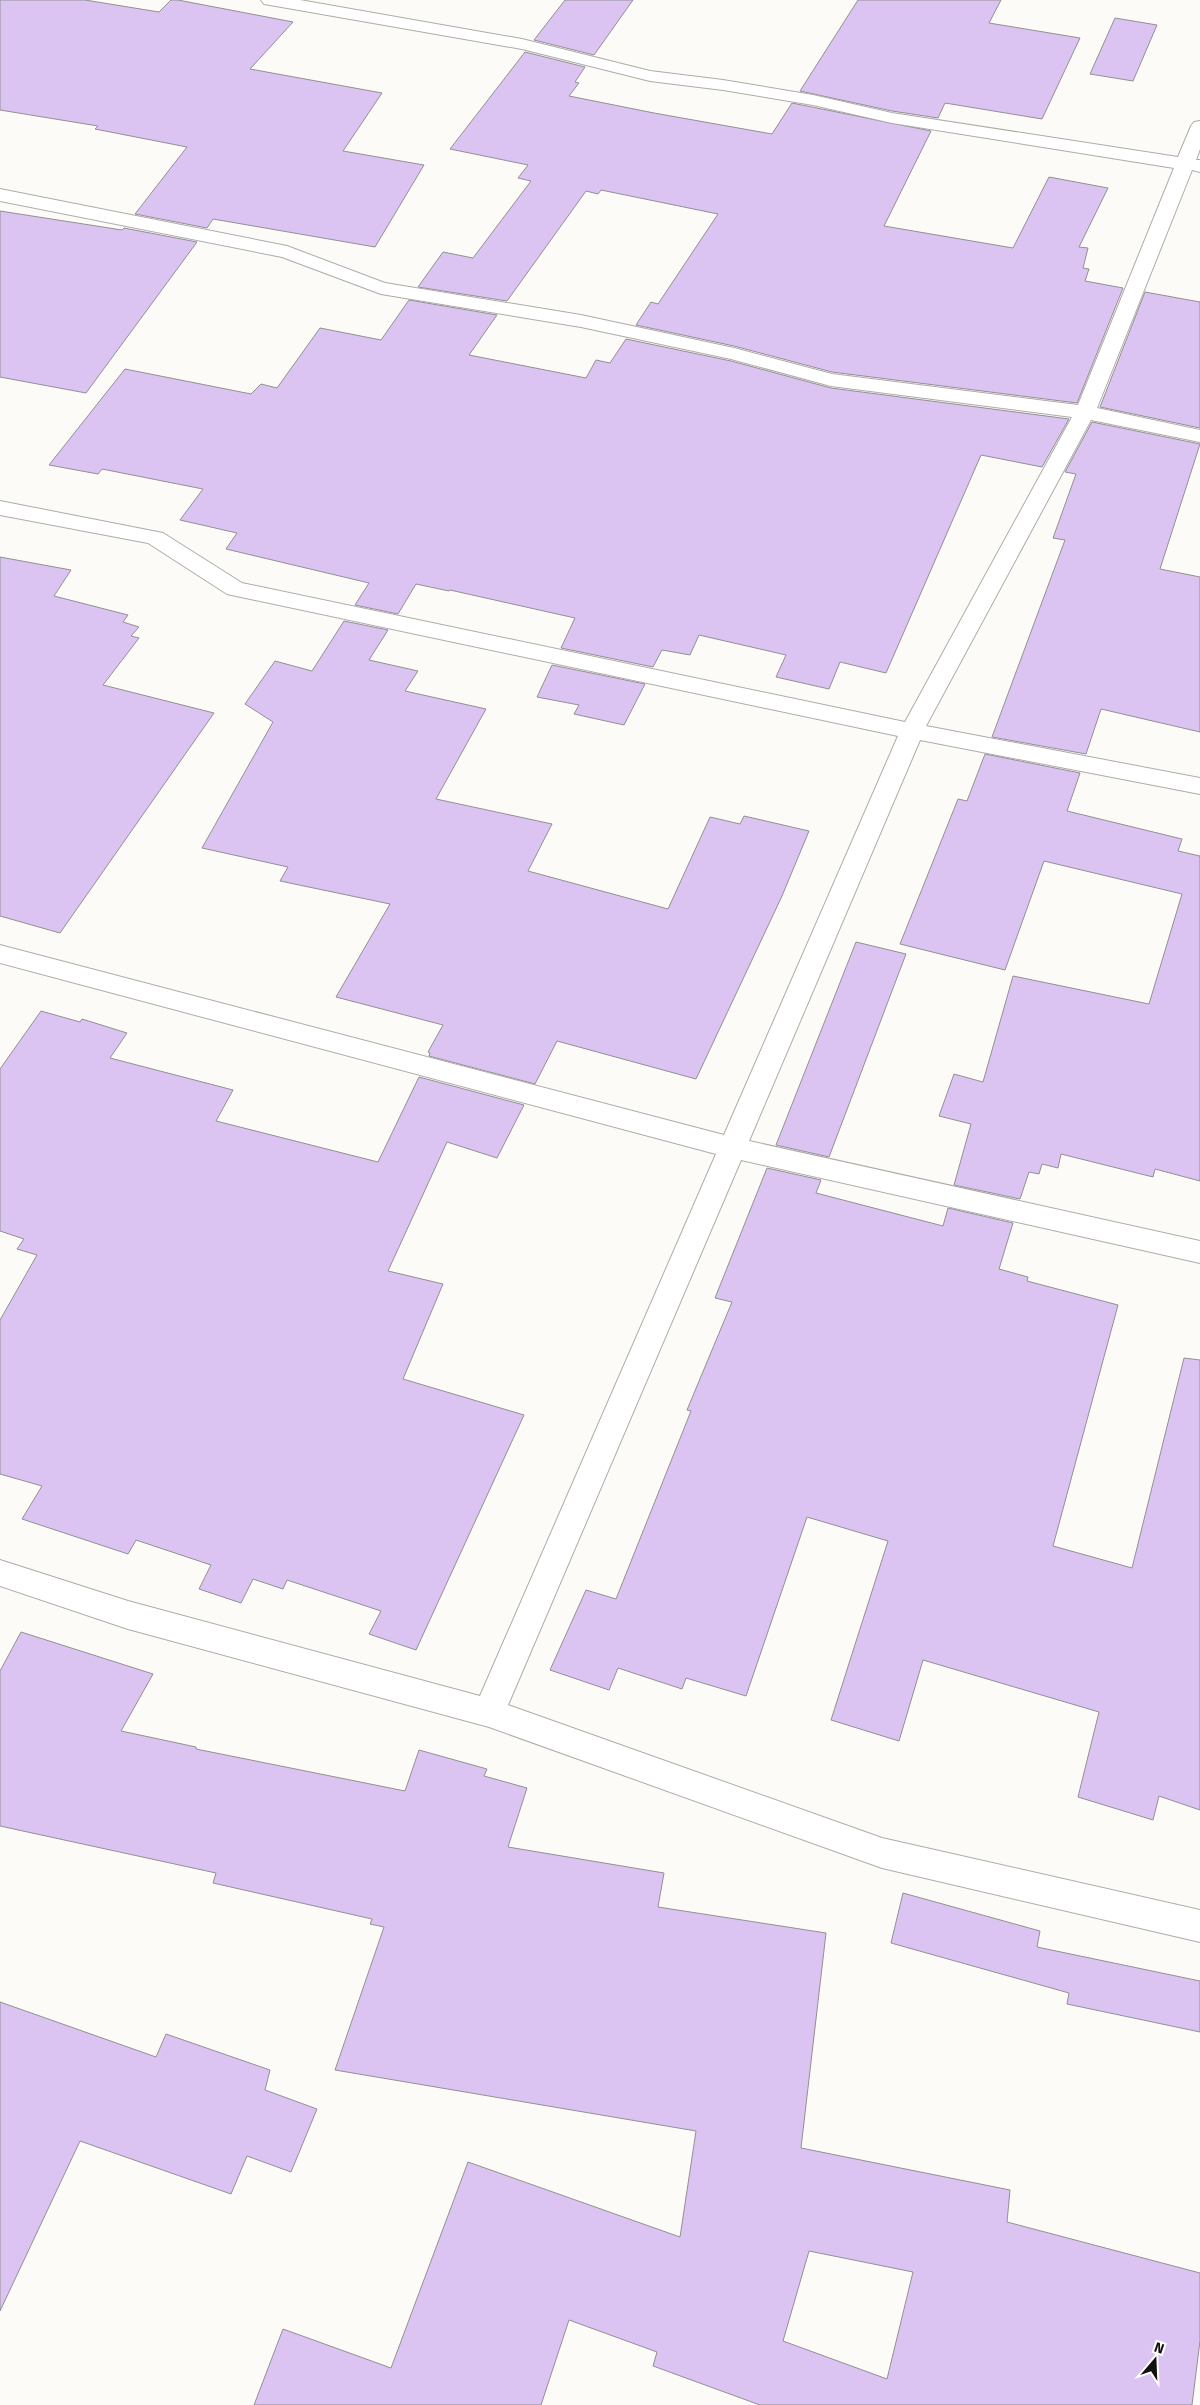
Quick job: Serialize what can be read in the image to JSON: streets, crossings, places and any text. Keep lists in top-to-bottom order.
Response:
{
  "north": "top"
}
